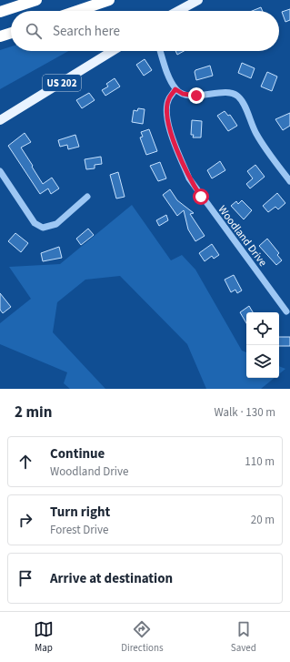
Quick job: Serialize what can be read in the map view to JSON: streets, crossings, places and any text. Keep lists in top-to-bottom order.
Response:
{
  "streets": {
    "main road": ["US 202"],
    "street": ["Woodland Drive"]
  },
  "page": {
    "search": "Search here",
    "heading": ["2 min", "Walk · 130 m"],
    "list": [
      ["Continue", "Woodland Drive", "110 m"],
      ["Turn right", "Forest Drive", "20 m"],
      "Arrive at destination"
    ],
    "nav": ["Map", "Directions", "Saved"]
  }
}
